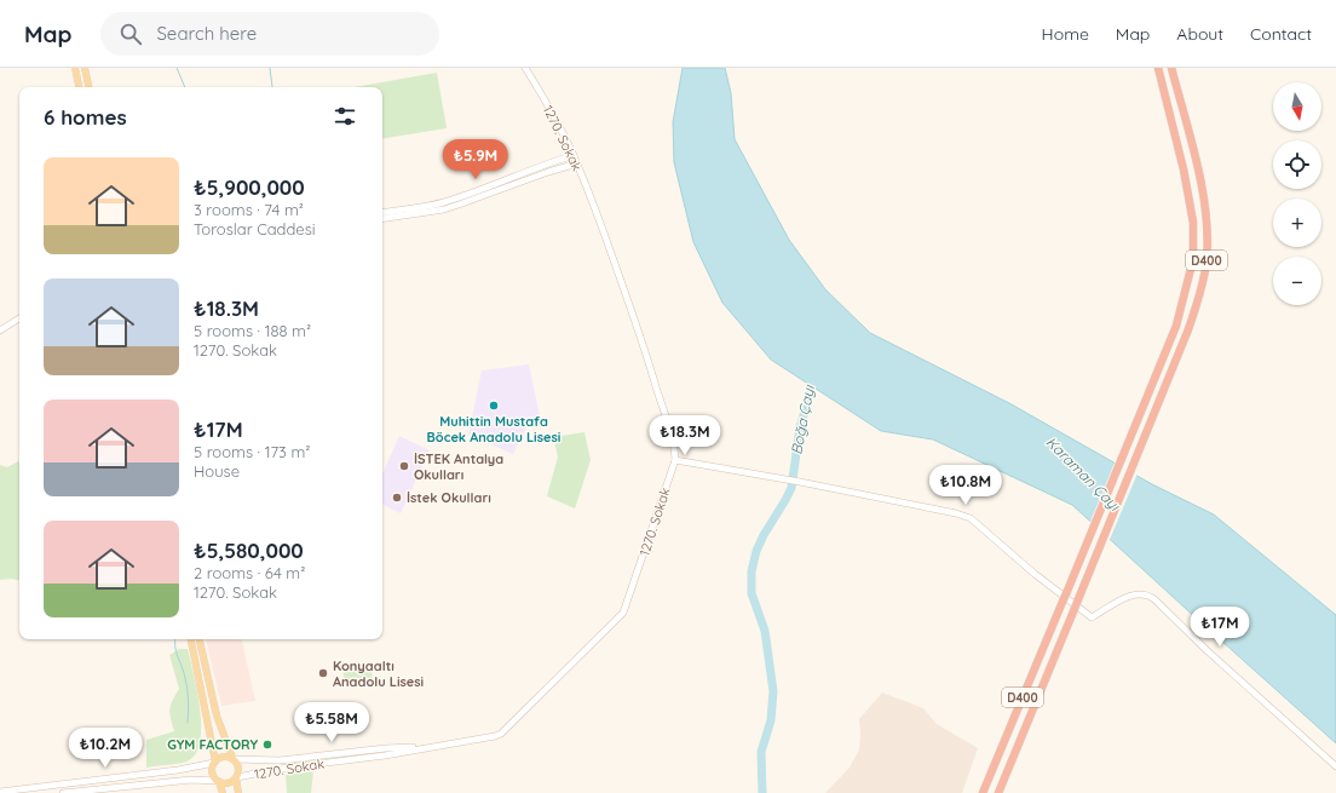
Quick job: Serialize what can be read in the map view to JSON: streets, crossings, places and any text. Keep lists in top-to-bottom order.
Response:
{
  "streets": {
    "highway": ["D400"],
    "street": ["1270. Sokak"]
  },
  "water": ["Boğa Çayı", "Karaman Çayı"],
  "places": [
    "Muhittin Mustafa Böcek Anadolu Lisesi",
    "İSTEK Antalya Okulları",
    "İstek Okulları",
    "Konyaaltı Anadolu Lisesi",
    "GYM FACTORY"
  ],
  "north": "bottom",
  "page": {
    "header": "Map",
    "search": "Search here",
    "nav": [
      "Home",
      "Map",
      "About",
      "Contact"
    ],
    "map_buttons": ["+", "−"],
    "heading": "6 homes",
    "price": [
      "₺5.9M",
      "₺18.3M",
      "₺10.8M",
      "₺17M",
      "₺5.58M",
      "₺10.2M"
    ],
    "list": [
      {
        "name": "₺5,900,000",
        "note": "3 rooms · 74 m² · Toroslar Caddesi"
      },
      {
        "name": "₺18.3M",
        "note": "5 rooms · 188 m² · 1270. Sokak"
      },
      {
        "name": "₺17M",
        "note": "5 rooms · 173 m² · House"
      },
      {
        "name": "₺5,580,000",
        "note": "2 rooms · 64 m² · 1270. Sokak"
      }
    ]
  }
}
